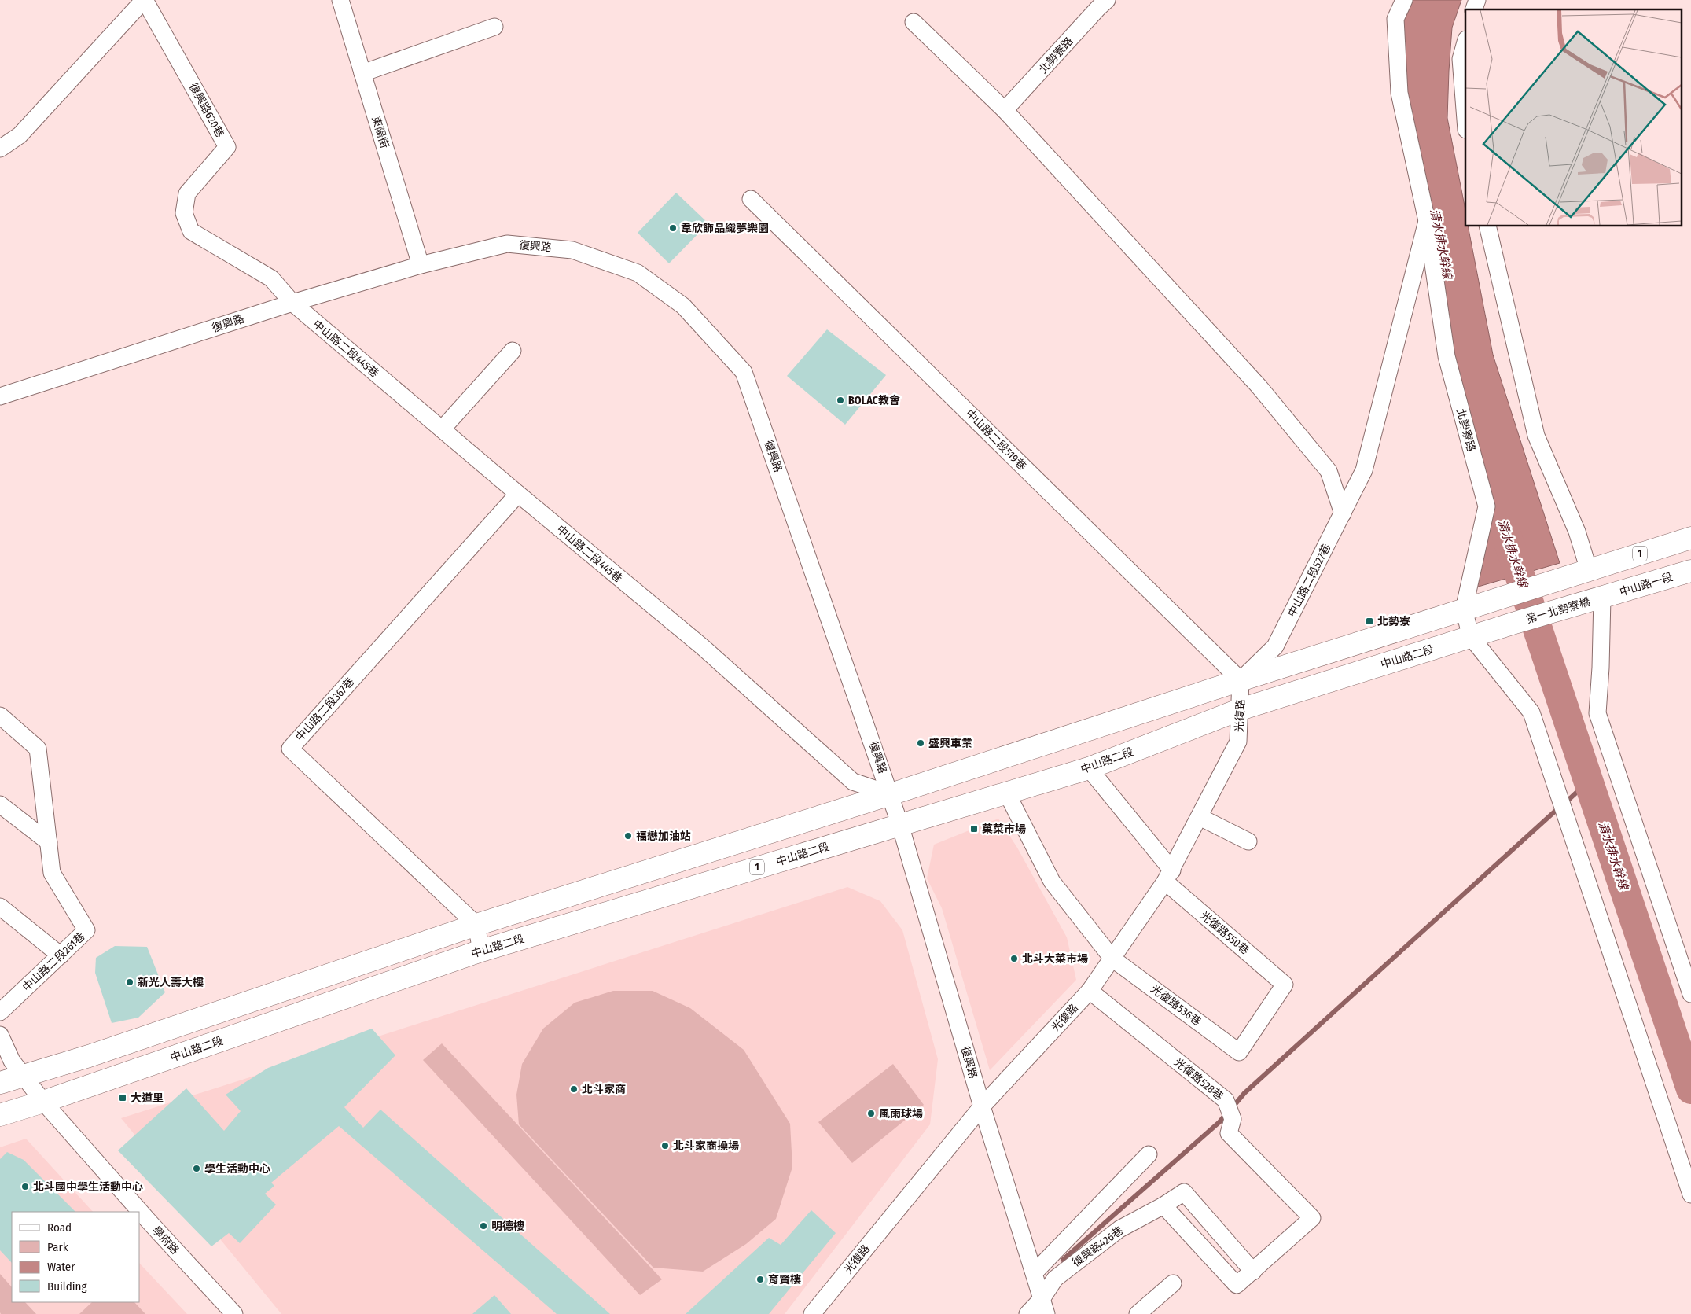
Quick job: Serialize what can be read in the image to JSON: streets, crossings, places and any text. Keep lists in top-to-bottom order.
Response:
{
  "streets": {
    "main road": [
      "1",
      "中山路一段",
      "第一北勢寮橋",
      "中山路二段"
    ],
    "street": [
      "北勢寮路",
      "復興路620巷",
      "東陽街",
      "復興路",
      "中山路二段445巷",
      "中山路二段519巷",
      "中山路二段527巷",
      "中山路二段367巷",
      "光復路",
      "光復路550巷",
      "中山路二段261巷",
      "光復路536巷",
      "光復路528巷",
      "學府路",
      "復興路426巷"
    ]
  },
  "crossings": [
    ["北勢寮路", "1"],
    ["北勢寮路", "中山路二段527巷"],
    ["北勢寮路", "中山路二段"],
    ["復興路620巷", "復興路"],
    ["復興路620巷", "中山路二段445巷"],
    ["東陽街", "復興路"],
    ["復興路", "中山路二段445巷"],
    ["復興路", "1"],
    ["復興路", "中山路二段"],
    ["復興路", "光復路"],
    ["復興路", "復興路426巷"],
    ["中山路二段445巷", "1"],
    ["中山路二段445巷", "中山路二段367巷"],
    ["中山路二段519巷", "1"],
    ["中山路二段519巷", "中山路二段527巷"],
    ["中山路二段519巷", "光復路"],
    ["1", "中山路二段527巷"],
    ["1", "中山路二段367巷"],
    ["1", "光復路"],
    ["1", "學府路"],
    ["中山路二段527巷", "光復路"],
    ["中山路一段", "第一北勢寮橋"],
    ["第一北勢寮橋", "中山路二段"],
    ["中山路二段", "光復路"],
    ["中山路二段", "光復路550巷"],
    ["中山路二段", "光復路536巷"],
    ["中山路二段", "學府路"],
    ["光復路", "光復路550巷"],
    ["光復路", "光復路536巷"],
    ["光復路", "光復路528巷"],
    ["光復路550巷", "光復路536巷"],
    ["光復路528巷", "復興路426巷"]
  ],
  "water": ["清水排水幹線"],
  "places": {
    "other": [
      "韋欣飾品織夢樂園",
      "BOLAC教會",
      "盛興車業",
      "福懋加油站",
      "北斗大菜市場",
      "新光人壽大樓",
      "北斗家商",
      "風雨球場",
      "北斗家商操場",
      "學生活動中心",
      "北斗國中學生活動中心",
      "明德樓",
      "育賢樓"
    ],
    "transit": ["北勢寮", "菓菜市場", "大道里"]
  },
  "legend": [
    "Road",
    "Park",
    "Water",
    "Building"
  ]
}
